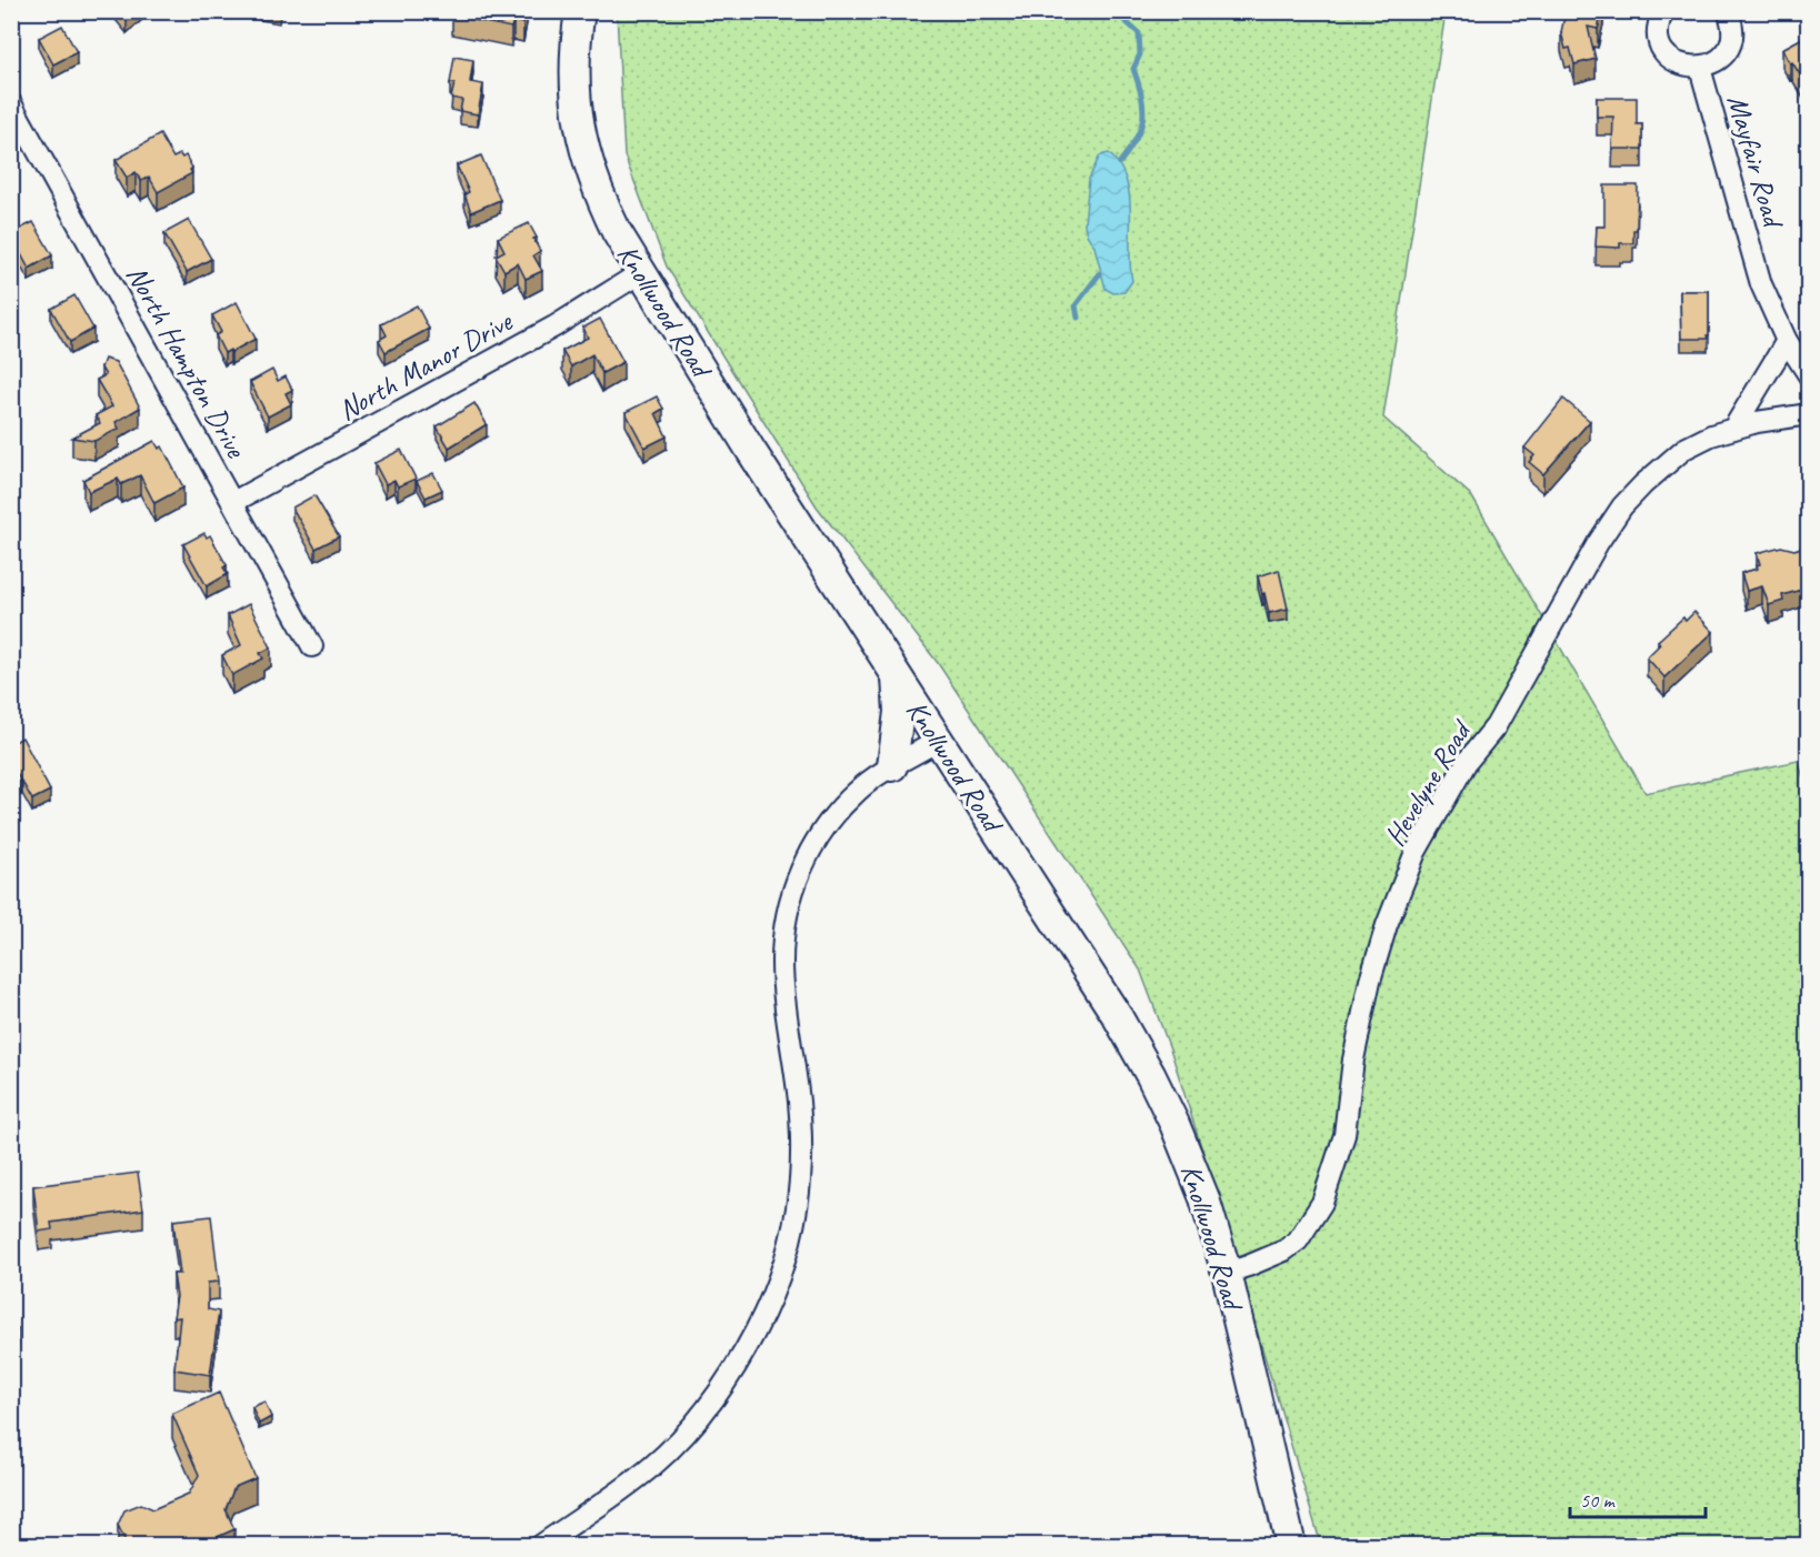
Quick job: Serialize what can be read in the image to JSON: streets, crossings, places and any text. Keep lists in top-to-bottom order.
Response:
{
  "streets": {
    "main road": ["Knollwood Road"],
    "street": [
      "Mayfair Road",
      "North Hampton Drive",
      "North Manor Drive",
      "Hevelyne Road"
    ]
  },
  "crossings": [
    ["Knollwood Road", "North Manor Drive"],
    ["Knollwood Road", "Hevelyne Road"],
    ["North Hampton Drive", "North Manor Drive"]
  ],
  "scale_bar": "50 m"
}
